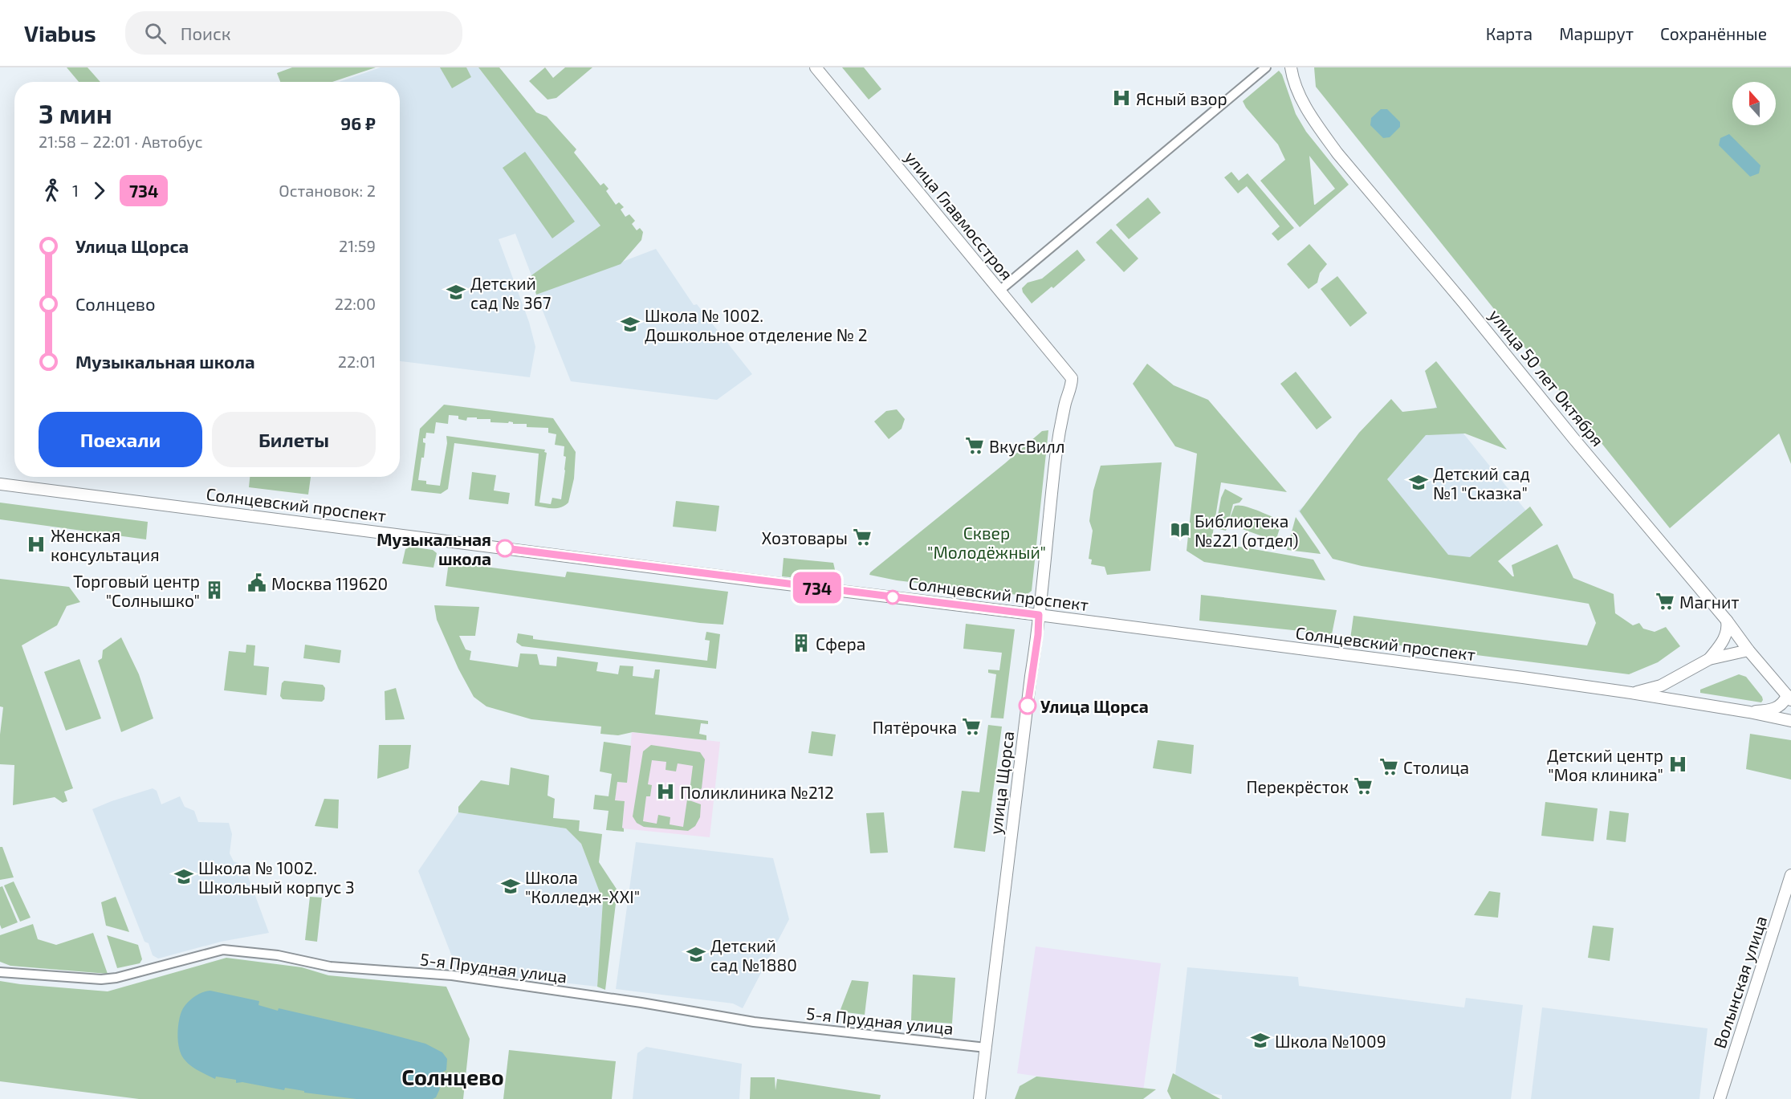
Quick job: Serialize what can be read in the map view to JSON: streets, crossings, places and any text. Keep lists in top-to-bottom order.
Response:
{
  "streets": {
    "street": [
      "улица Главмосстроя",
      "улица 50 лет Октября",
      "Солнцевский проспект",
      "улица Щорса",
      "5-я Прудная улица",
      "Волынская улица"
    ]
  },
  "crossings": [
    ["улица Главмосстроя", "улица Щорса"],
    ["Солнцевский проспект", "улица Щорса"],
    ["улица Щорса", "5-я Прудная улица"]
  ],
  "districts": ["Солнцево"],
  "parks": ["Сквер \"Молодёжный\""],
  "places": {
    "hospital": [
      "Ясный взор",
      "Женская консультация",
      "Детский центр \"Моя клиника\"",
      "Поликлиника №212"
    ],
    "school or university": [
      "Детский сад № 367",
      "Школа № 1002. Дошкольное отделение № 2",
      "Детский сад №1 \"Сказка\"",
      "Школа № 1002. Школьный корпус 3",
      "Школа \"Колледж-XXI\"",
      "Детский сад №1880",
      "Школа №1009"
    ],
    "supermarket": [
      "ВкусВилл",
      "Хозтовары",
      "Магнит",
      "Пятёрочка",
      "Столица",
      "Перекрёсток"
    ],
    "library": ["Библиотека №221 (отдел)"],
    "other": ["Музыкальная школа", "Улица Щорса"],
    "public building": ["Москва 119620"],
    "building": ["Торговый центр \"Солнышко\"", "Сфера"]
  },
  "lines": ["bus line 734"],
  "north": "top",
  "page": {
    "header": "Viabus",
    "search": "Поиск",
    "nav": ["Карта", "Маршрут", "Сохранённые"],
    "on_map": "734",
    "heading": ["3 мин", "21:58 – 22:01 · Автобус", "96 ₽"],
    "legs": ["1", "734", "Остановок: 2"],
    "list": [
      {
        "name": "Улица Щорса",
        "value": "21:59"
      },
      {
        "name": "Солнцево",
        "value": "22:00"
      },
      {
        "name": "Музыкальная школа",
        "value": "22:01"
      }
    ],
    "buttons": ["Поехали", "Билеты"]
  }
}
